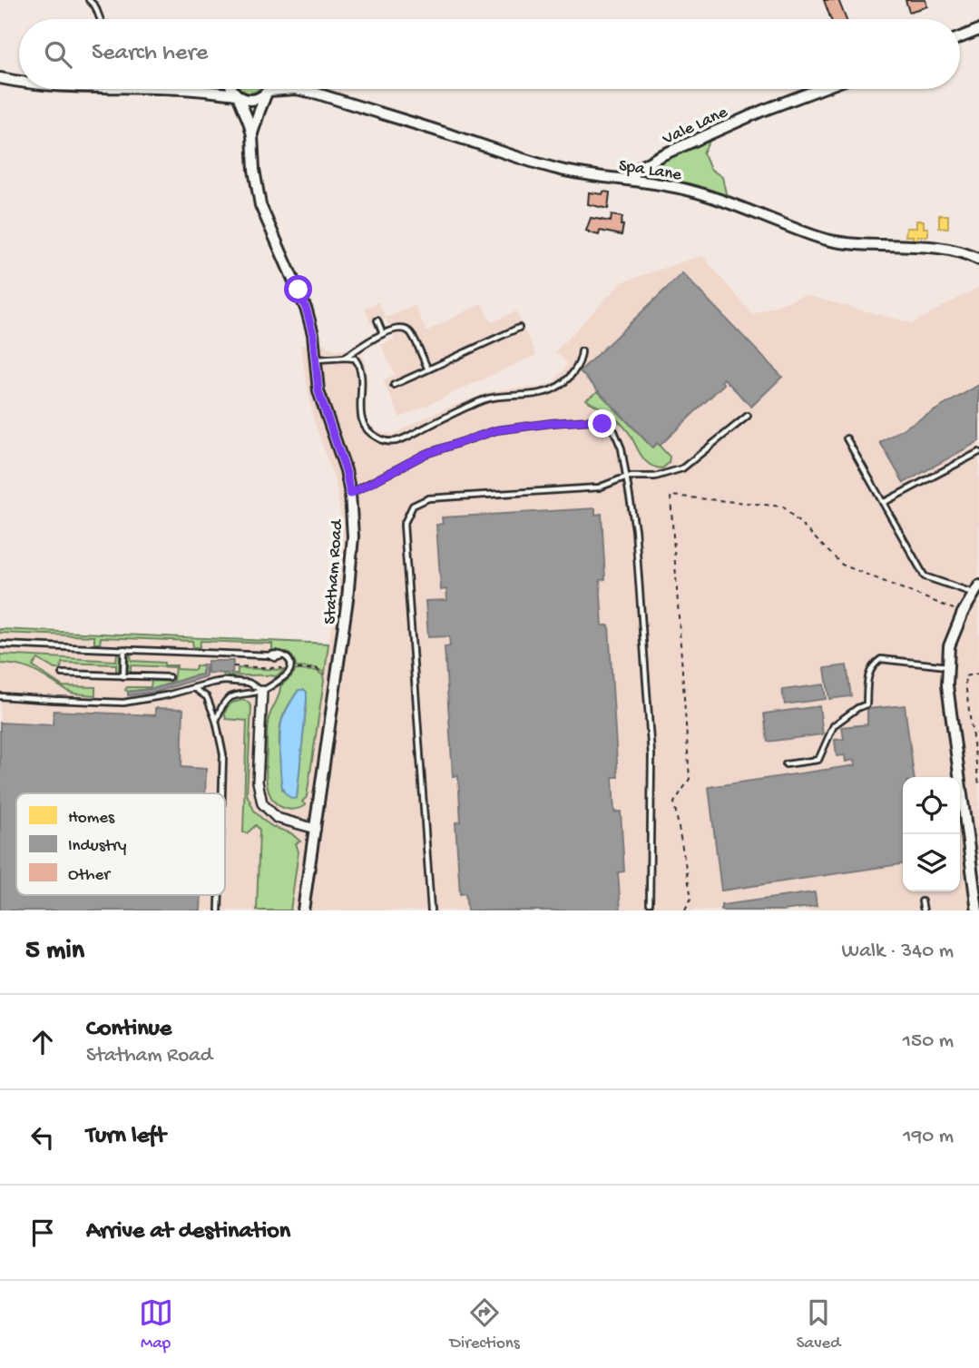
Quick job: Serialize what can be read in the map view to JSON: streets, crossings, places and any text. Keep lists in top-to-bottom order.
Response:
{
  "streets": {
    "street": ["Vale Lane", "Spa Lane", "Statham Road"]
  },
  "crossings": [
    ["Vale Lane", "Spa Lane"],
    ["Spa Lane", "Statham Road"]
  ],
  "legend": ["Homes", "Industry", "Other"],
  "page": {
    "search": "Search here",
    "heading": ["5 min", "Walk · 340 m"],
    "list": [
      ["Continue", "Statham Road", "150 m"],
      ["Turn left", "190 m"],
      "Arrive at destination"
    ],
    "nav": ["Map", "Directions", "Saved"]
  }
}
